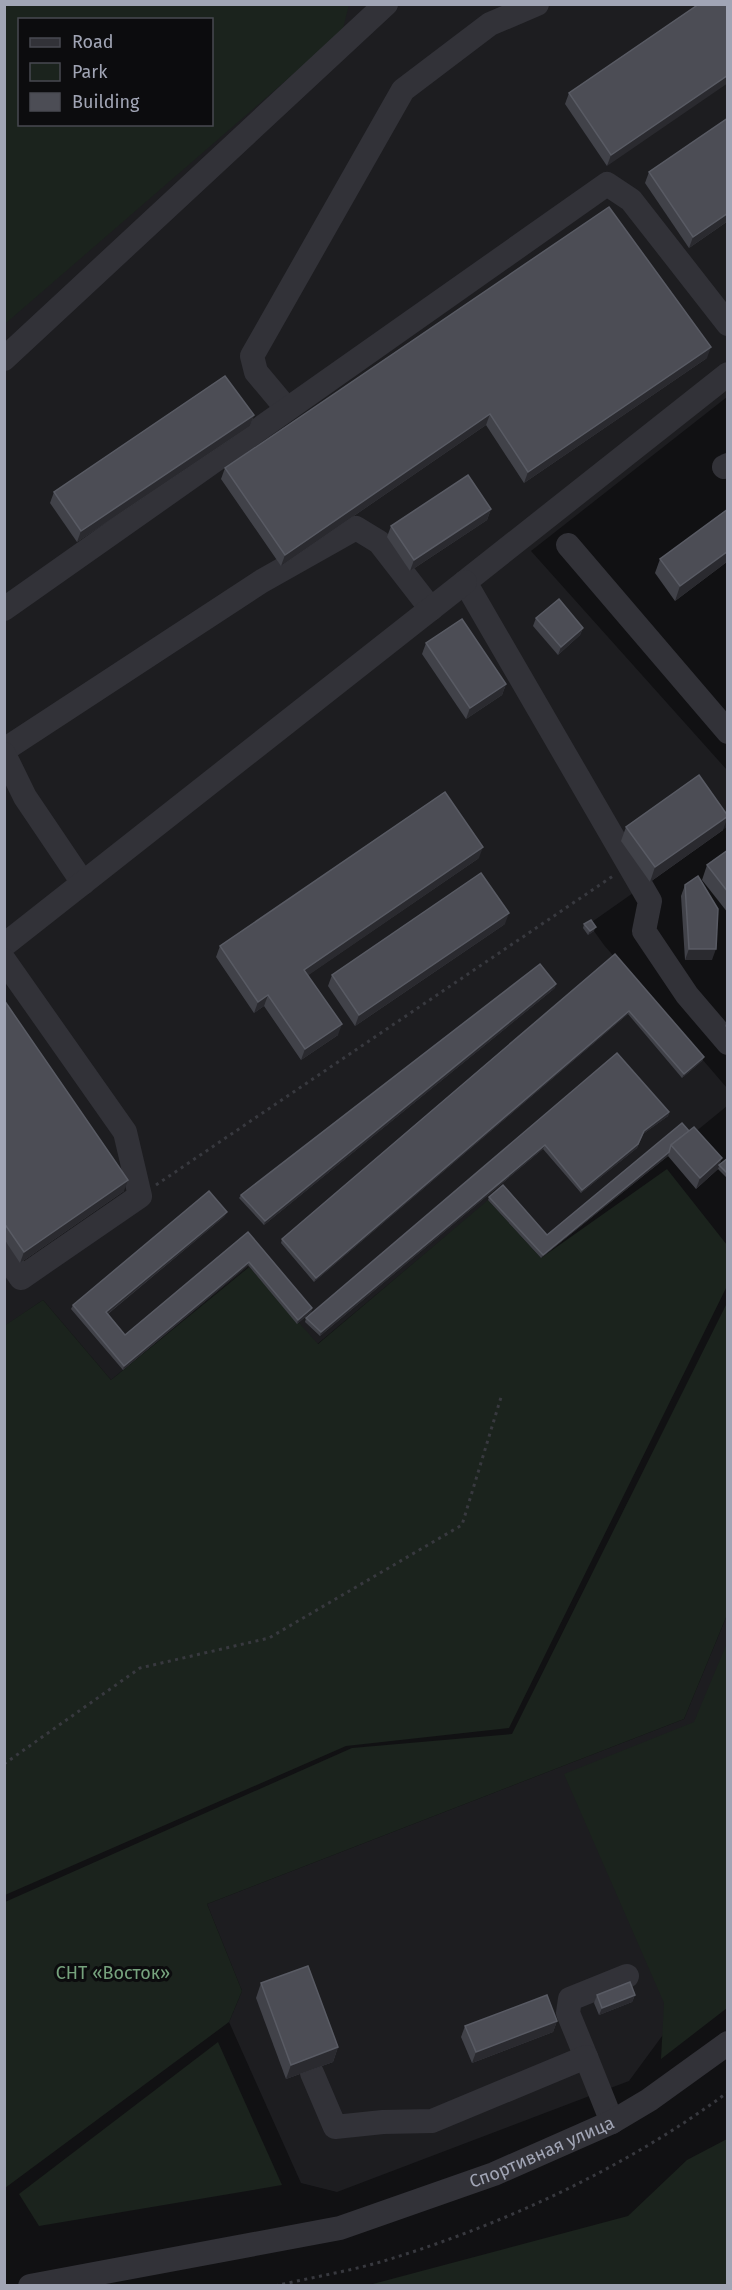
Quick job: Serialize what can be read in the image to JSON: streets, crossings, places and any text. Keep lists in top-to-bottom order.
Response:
{
  "streets": {
    "street": ["Спортивная улица"]
  },
  "parks": ["СНТ «Восток»"],
  "legend": ["Road", "Park", "Building"]
}
